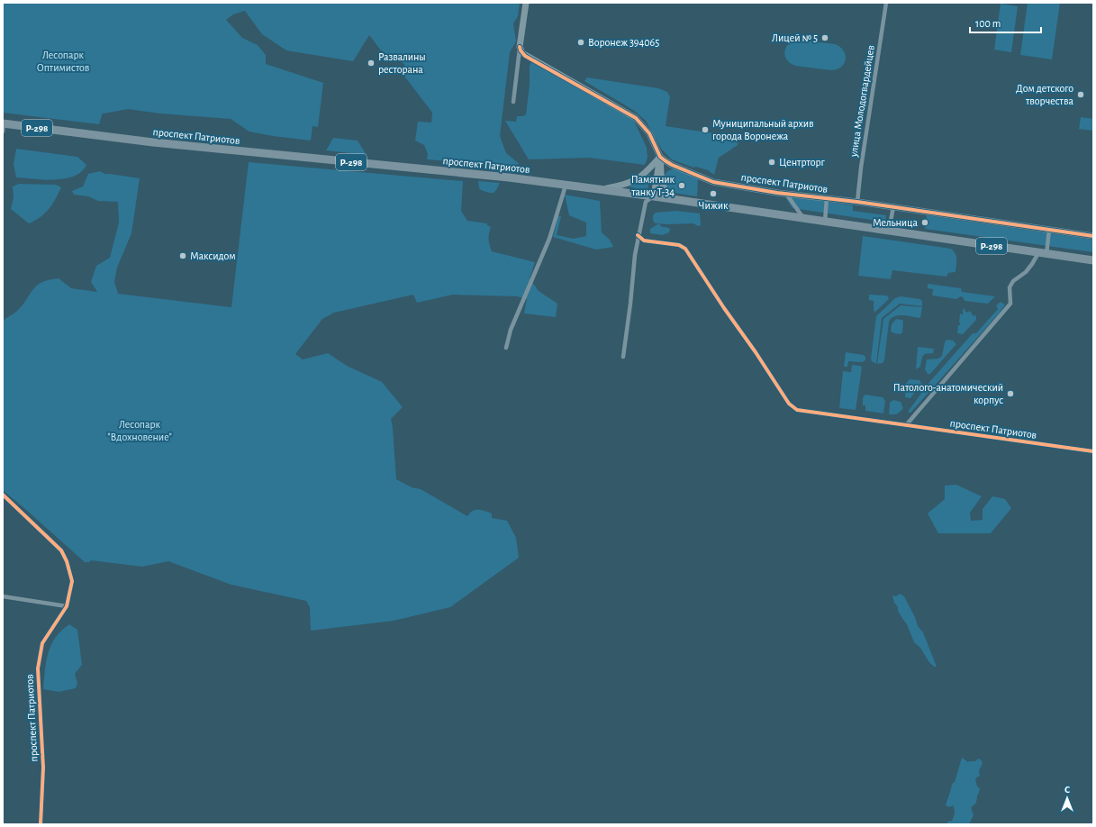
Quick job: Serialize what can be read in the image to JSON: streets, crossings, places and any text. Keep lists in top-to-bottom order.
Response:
{
  "streets": {
    "highway": ["Р-298", "проспект Патриотов"],
    "street": ["улица Молодогвардейцев"]
  },
  "crossings": [
    ["улица Молодогвардейцев", "проспект Патриотов"]
  ],
  "parks": ["Лесопарк Оптимистов", "Лесопарк \"Вдохновение\""],
  "places": [
    "Лицей № 5",
    "Воронеж 394065",
    "Развалины ресторана",
    "Дом детского творчества",
    "Муниципальный архив города Воронежа",
    "Центрторг",
    "Памятник танку Т-34",
    "Чижик",
    "Мельница",
    "Максидом",
    "Патолого-анатомический корпус"
  ],
  "scale_bar": "100 m",
  "north": "top"
}
